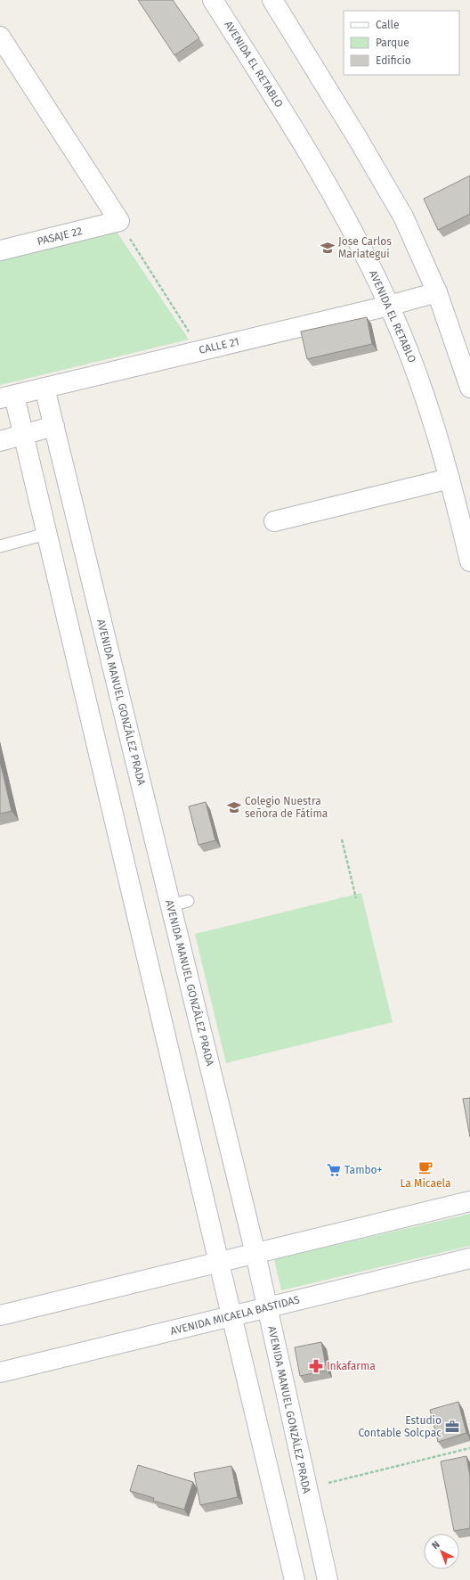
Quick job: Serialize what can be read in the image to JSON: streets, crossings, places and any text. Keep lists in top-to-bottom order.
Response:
{
  "streets": {
    "street": [
      "AVENIDA EL RETABLO",
      "PASAJE 22",
      "CALLE 21",
      "AVENIDA MANUEL GONZÁLEZ PRADA",
      "AVENIDA MICAELA BASTIDAS"
    ]
  },
  "crossings": [
    ["AVENIDA EL RETABLO", "CALLE 21"],
    ["CALLE 21", "AVENIDA MANUEL GONZÁLEZ PRADA"],
    ["AVENIDA MANUEL GONZÁLEZ PRADA", "AVENIDA MICAELA BASTIDAS"]
  ],
  "places": {
    "school or university": ["Jose Carlos Mariategui", "Colegio Nuestra señora de Fátima"],
    "cafe": ["La Micaela"],
    "supermarket": ["Tambo+"],
    "pharmacy": ["Inkafarma"],
    "office": ["Estudio Contable Solcpac"]
  },
  "legend": ["Calle", "Parque", "Edificio"],
  "north": "top left"
}
